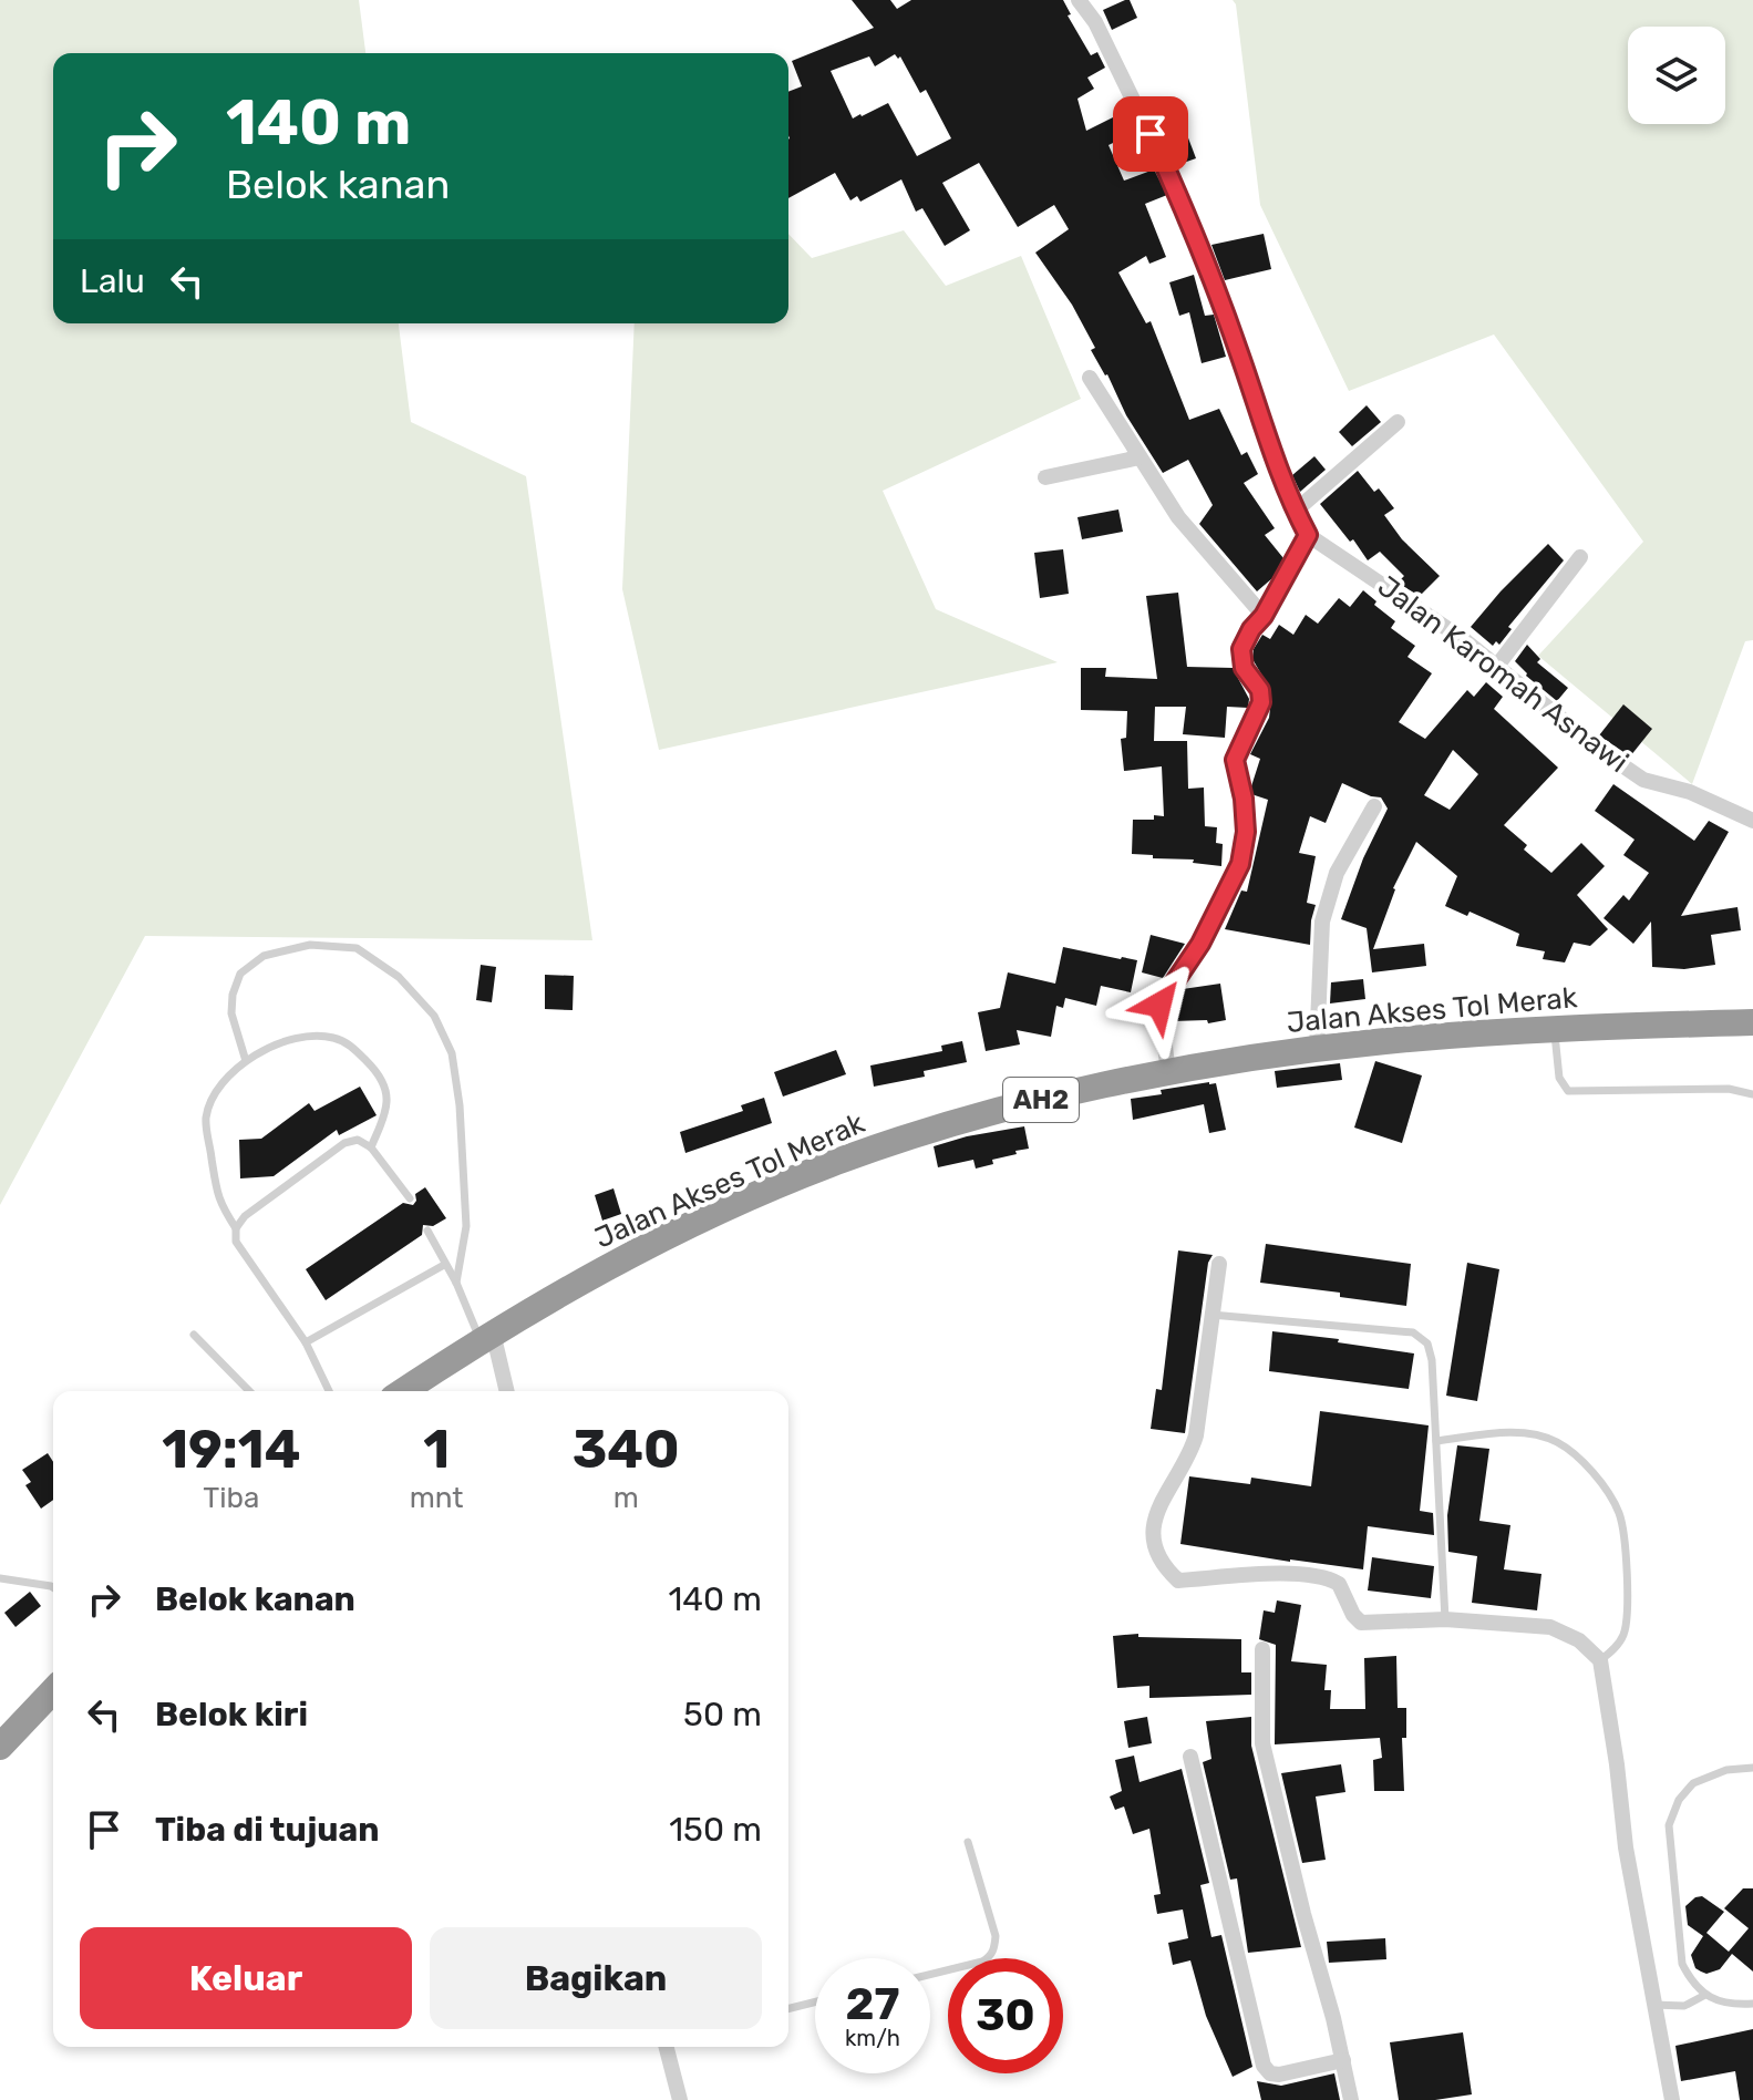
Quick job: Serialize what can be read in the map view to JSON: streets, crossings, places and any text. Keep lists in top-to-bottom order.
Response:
{
  "streets": {
    "highway": ["Jalan Akses Tol Merak", "AH2"],
    "street": ["Jalan Karomah Asnawi"]
  },
  "page": {
    "turn": ["140 m", "Belok kanan"],
    "then": "Lalu",
    "eta": [
      "19:14",
      "Tiba",
      "1",
      "mnt",
      "340",
      "m"
    ],
    "list": [
      {
        "name": "Belok kanan",
        "value": "140 m"
      },
      {
        "name": "Belok kiri",
        "value": "50 m"
      },
      {
        "name": "Tiba di tujuan",
        "value": "150 m"
      }
    ],
    "buttons": ["Keluar", "Bagikan"],
    "speed": "27 km/h",
    "limit": "30"
  }
}
